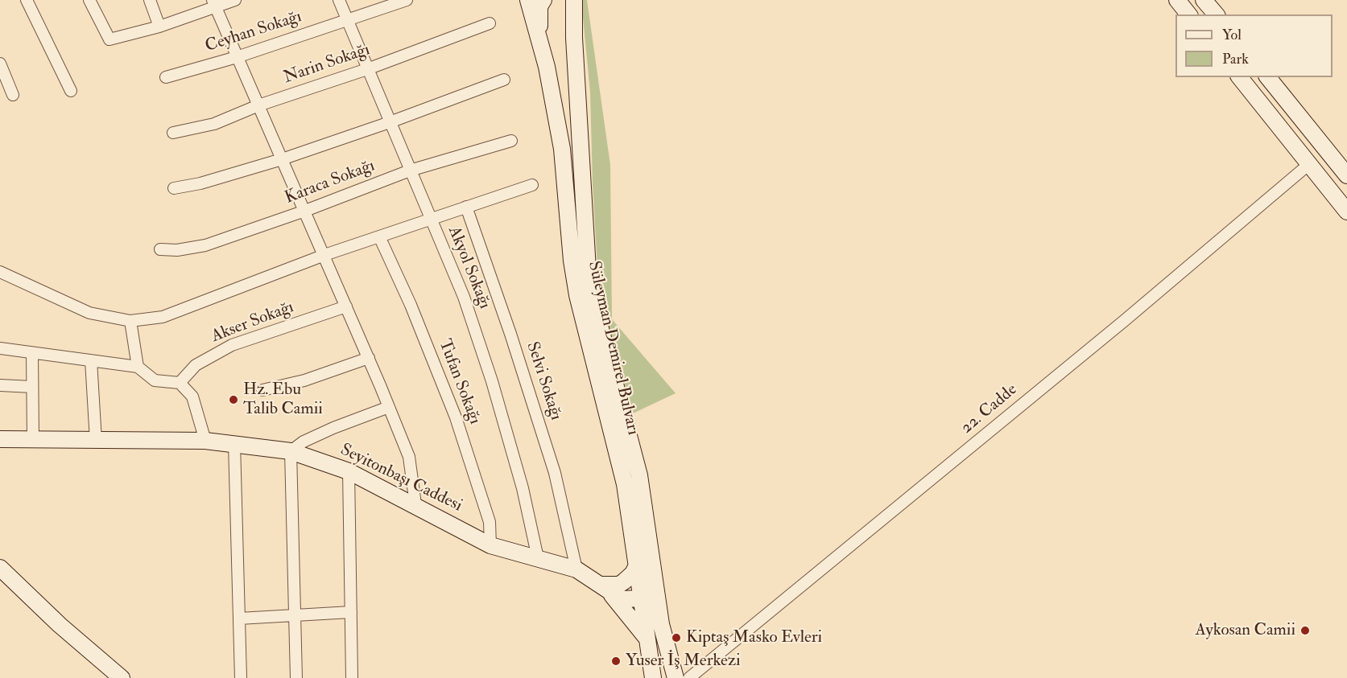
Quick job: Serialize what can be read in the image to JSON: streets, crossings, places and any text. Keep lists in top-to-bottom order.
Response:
{
  "streets": {
    "main road": ["Süleyman Demirel Bulvarı", "Seyitonbaşı Caddesi"],
    "street": [
      "Ceyhan Sokağı",
      "Narin Sokağı",
      "Karaca Sokağı",
      "Akyol Sokağı",
      "Akser Sokağı",
      "Selvi Sokağı",
      "Tufan Sokağı",
      "22. Cadde"
    ]
  },
  "crossings": [
    ["Ceyhan Sokağı", "Akyol Sokağı"],
    ["Narin Sokağı", "Akyol Sokağı"],
    ["Karaca Sokağı", "Akyol Sokağı"],
    ["Akyol Sokağı", "Seyitonbaşı Caddesi"],
    ["Süleyman Demirel Bulvarı", "Seyitonbaşı Caddesi"],
    ["Selvi Sokağı", "Seyitonbaşı Caddesi"],
    ["Tufan Sokağı", "Seyitonbaşı Caddesi"]
  ],
  "places": [
    "Hz. Ebu Talib Camii",
    "Aykosan Camii",
    "Kiptaş Masko Evleri",
    "Yuser İş Merkezi"
  ],
  "legend": ["Yol", "Park"]
}
